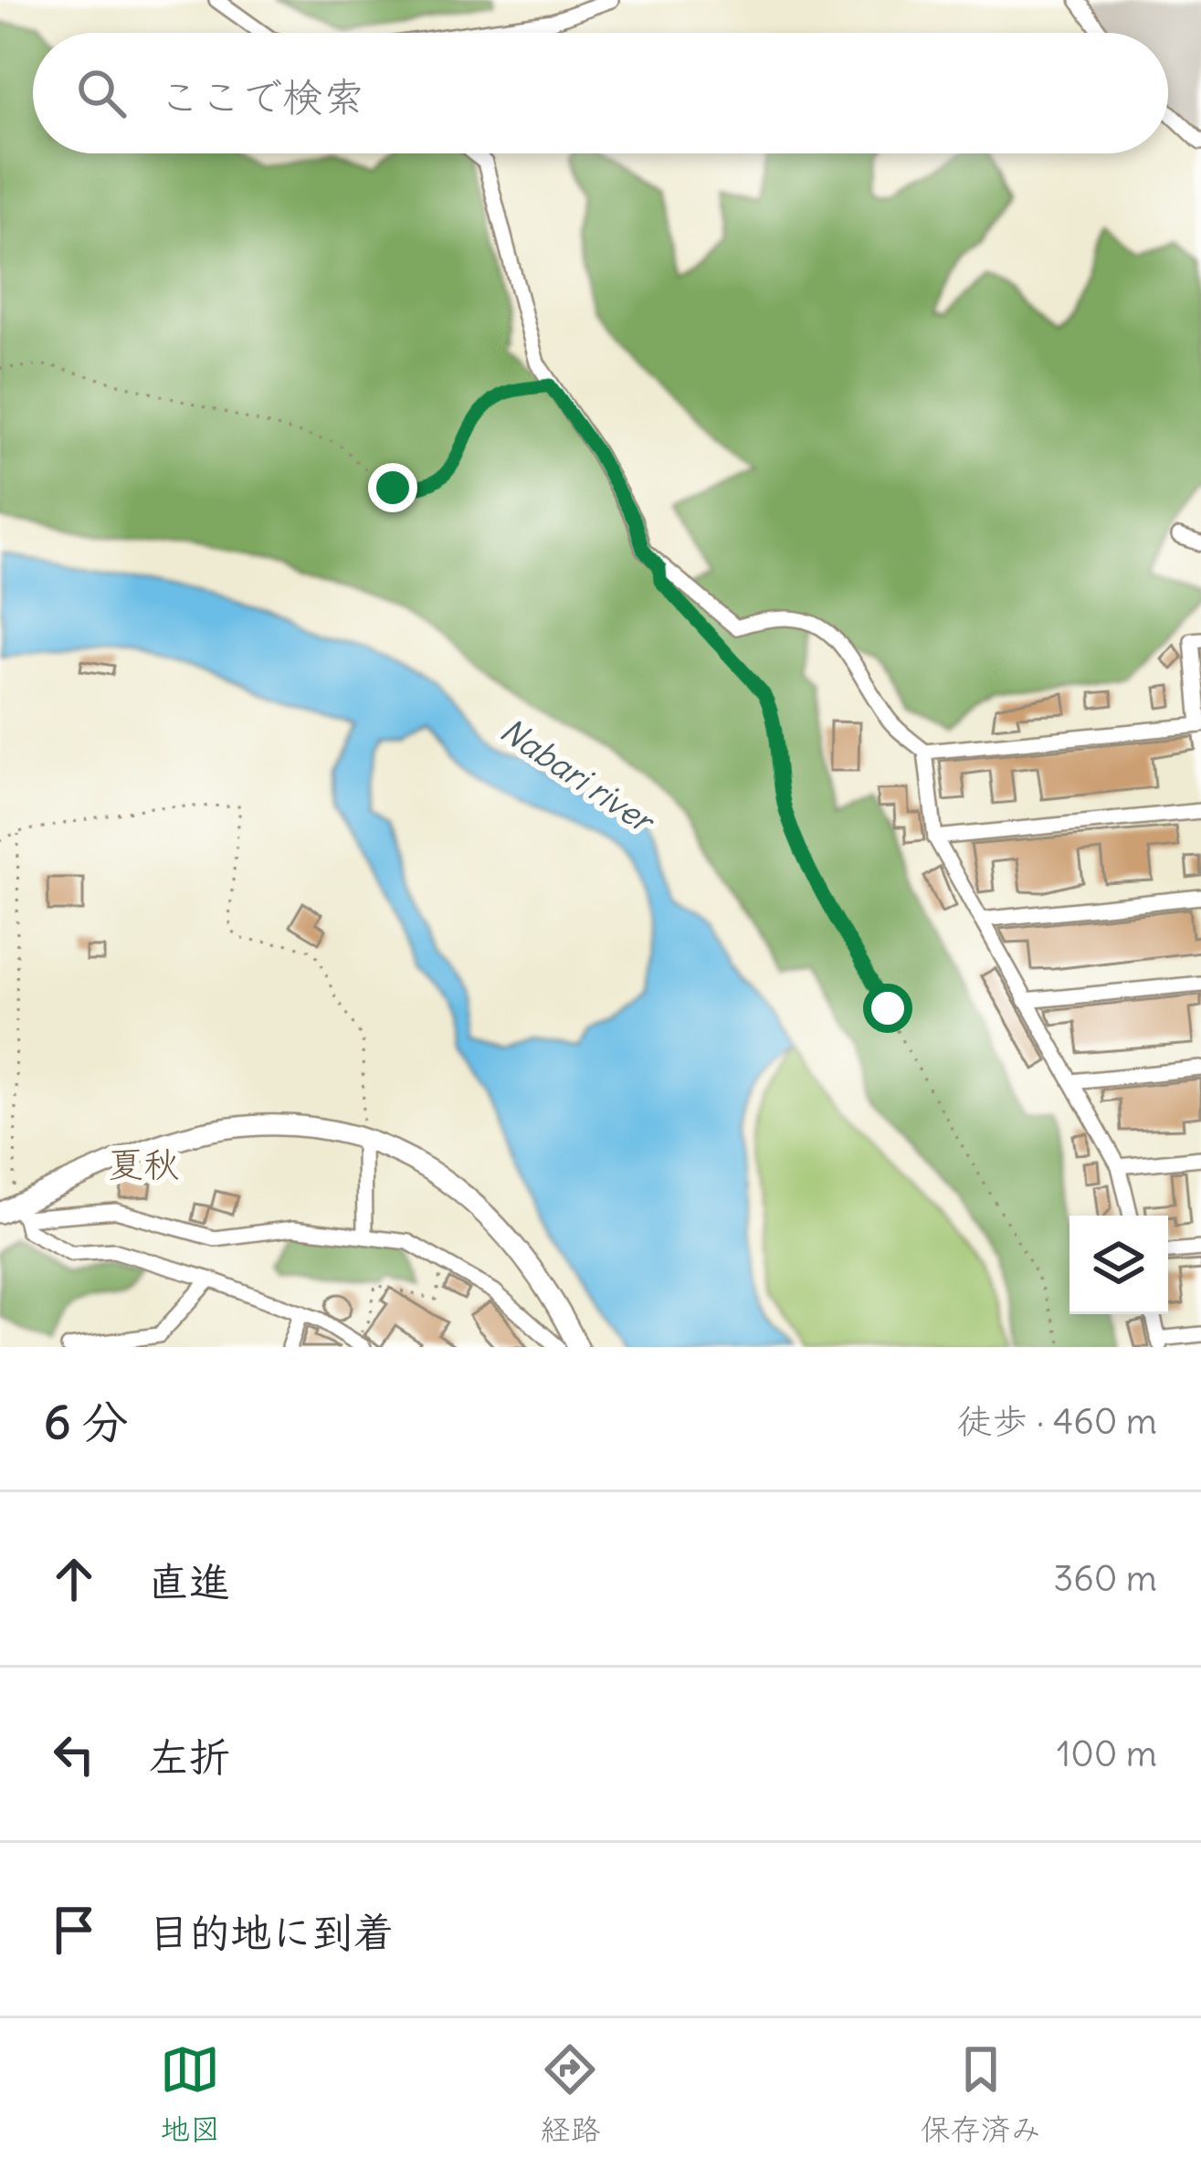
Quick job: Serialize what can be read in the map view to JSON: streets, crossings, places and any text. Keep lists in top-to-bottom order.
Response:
{
  "districts": ["夏秋"],
  "water": ["Nabari river"],
  "page": {
    "search": "ここで検索",
    "heading": ["6 分", "徒歩 · 460 m"],
    "list": [
      ["直進", "360 m"],
      ["左折", "100 m"],
      "目的地に到着"
    ],
    "nav": ["地図", "経路", "保存済み"]
  }
}
